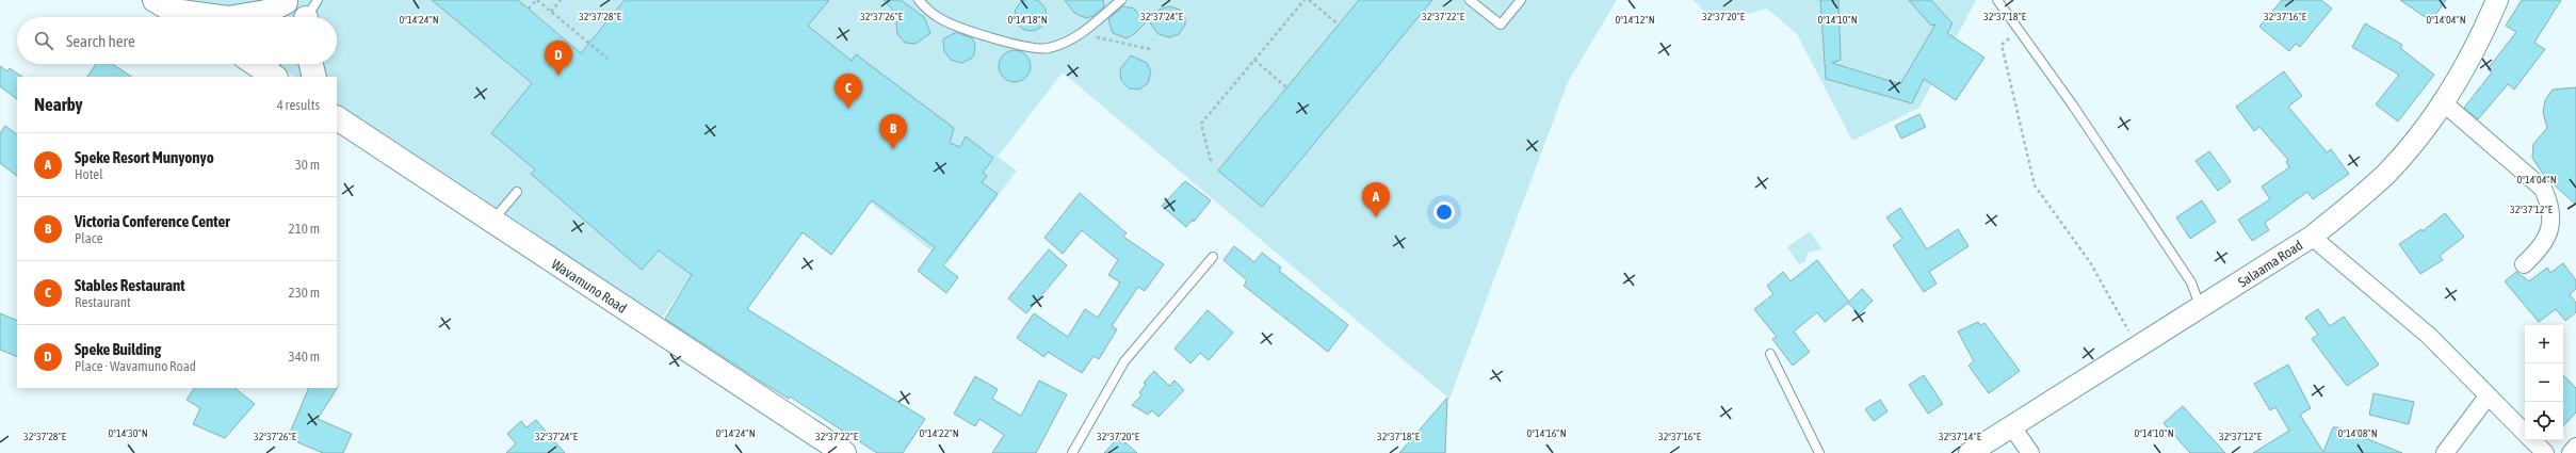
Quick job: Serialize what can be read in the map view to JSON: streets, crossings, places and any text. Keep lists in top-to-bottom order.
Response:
{
  "streets": {
    "main road": ["Wavamuno Road"],
    "street": ["Salaama Road"]
  },
  "page": {
    "search": "Search here",
    "pins": [
      "D",
      "C",
      "B",
      "A"
    ],
    "heading": ["Nearby", "4 results"],
    "list": [
      {
        "mark": "A",
        "name": "Speke Resort Munyonyo",
        "note": "Hotel",
        "value": "30 m"
      },
      {
        "mark": "B",
        "name": "Victoria Conference Center",
        "note": "Place",
        "value": "210 m"
      },
      {
        "mark": "C",
        "name": "Stables Restaurant",
        "note": "Restaurant",
        "value": "230 m"
      },
      {
        "mark": "D",
        "name": "Speke Building",
        "note": "Place · Wavamuno Road",
        "value": "340 m"
      }
    ],
    "map_buttons": ["+", "−"]
  },
  "coordinates": [
    "32°37'24\"E",
    "32°37'16\"E",
    "32°37'28\"E",
    "32°37'26\"E",
    "32°37'22\"E",
    "32°37'20\"E",
    "32°37'18\"E",
    "0°14'24\"N",
    "0°14'12\"N",
    "0°14'10\"N",
    "0°14'18\"N",
    "0°14'04\"N",
    "32°37'12\"E",
    "0°14'30\"N",
    "0°14'22\"N",
    "0°14'16\"N",
    "0°14'08\"N",
    "32°37'14\"E"
  ]
}
